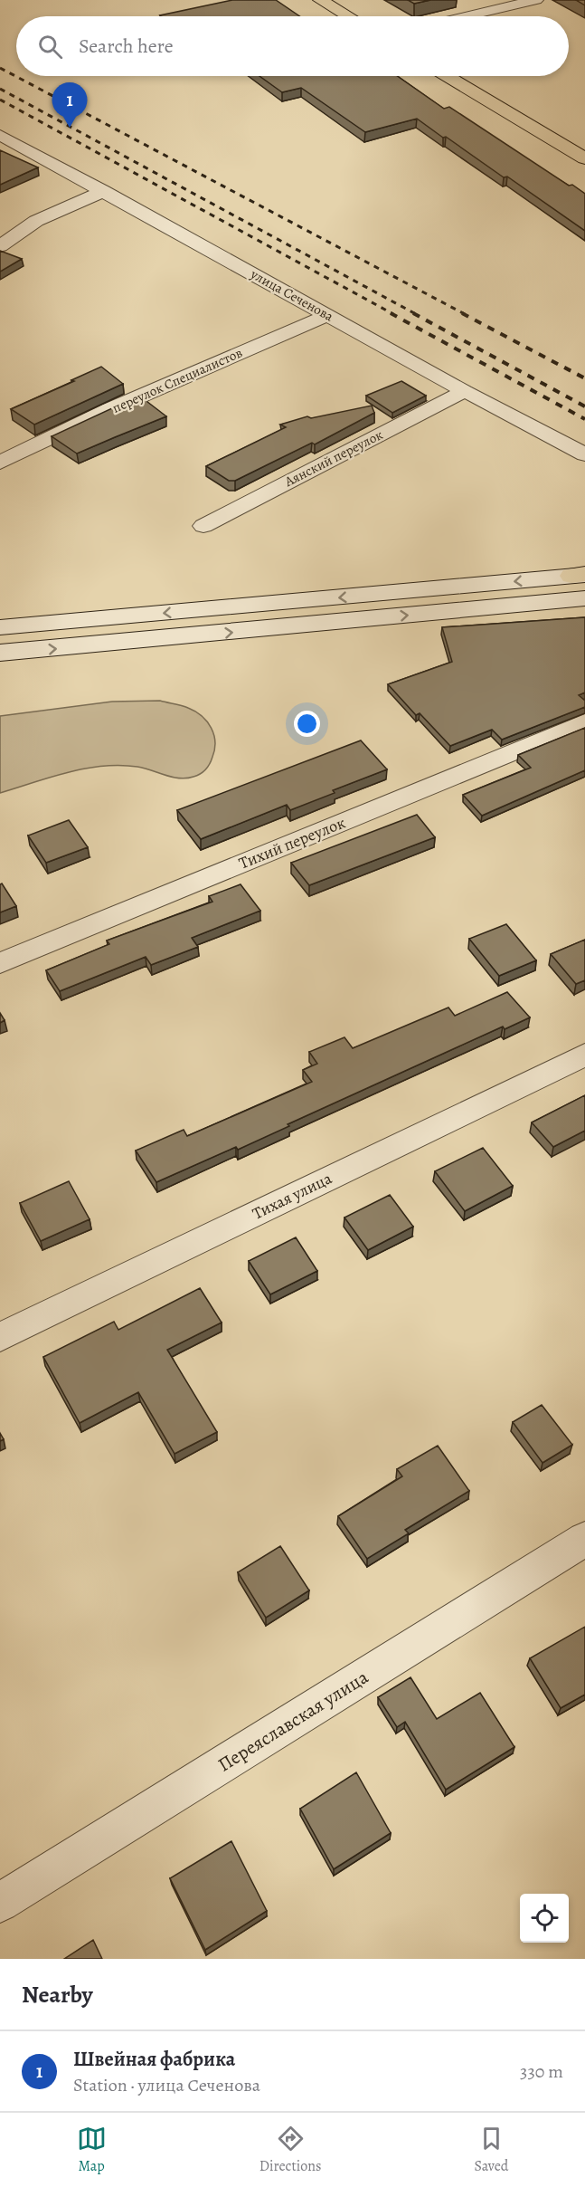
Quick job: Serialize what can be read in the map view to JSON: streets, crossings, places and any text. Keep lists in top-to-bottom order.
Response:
{
  "streets": {
    "street": [
      "улица Сеченова",
      "переулок Специалистов",
      "Аянский переулок",
      "Тихий переулок",
      "Тихая улица",
      "Переяславская улица"
    ]
  },
  "crossings": [
    ["улица Сеченова", "переулок Специалистов"],
    ["улица Сеченова", "Аянский переулок"]
  ],
  "page": {
    "search": "Search here",
    "pins": "1",
    "heading": "Nearby",
    "list": [
      {
        "mark": "1",
        "name": "Швейная фабрика",
        "note": "Station · улица Сеченова",
        "value": "330 m"
      }
    ],
    "nav": ["Map", "Directions", "Saved"]
  }
}
